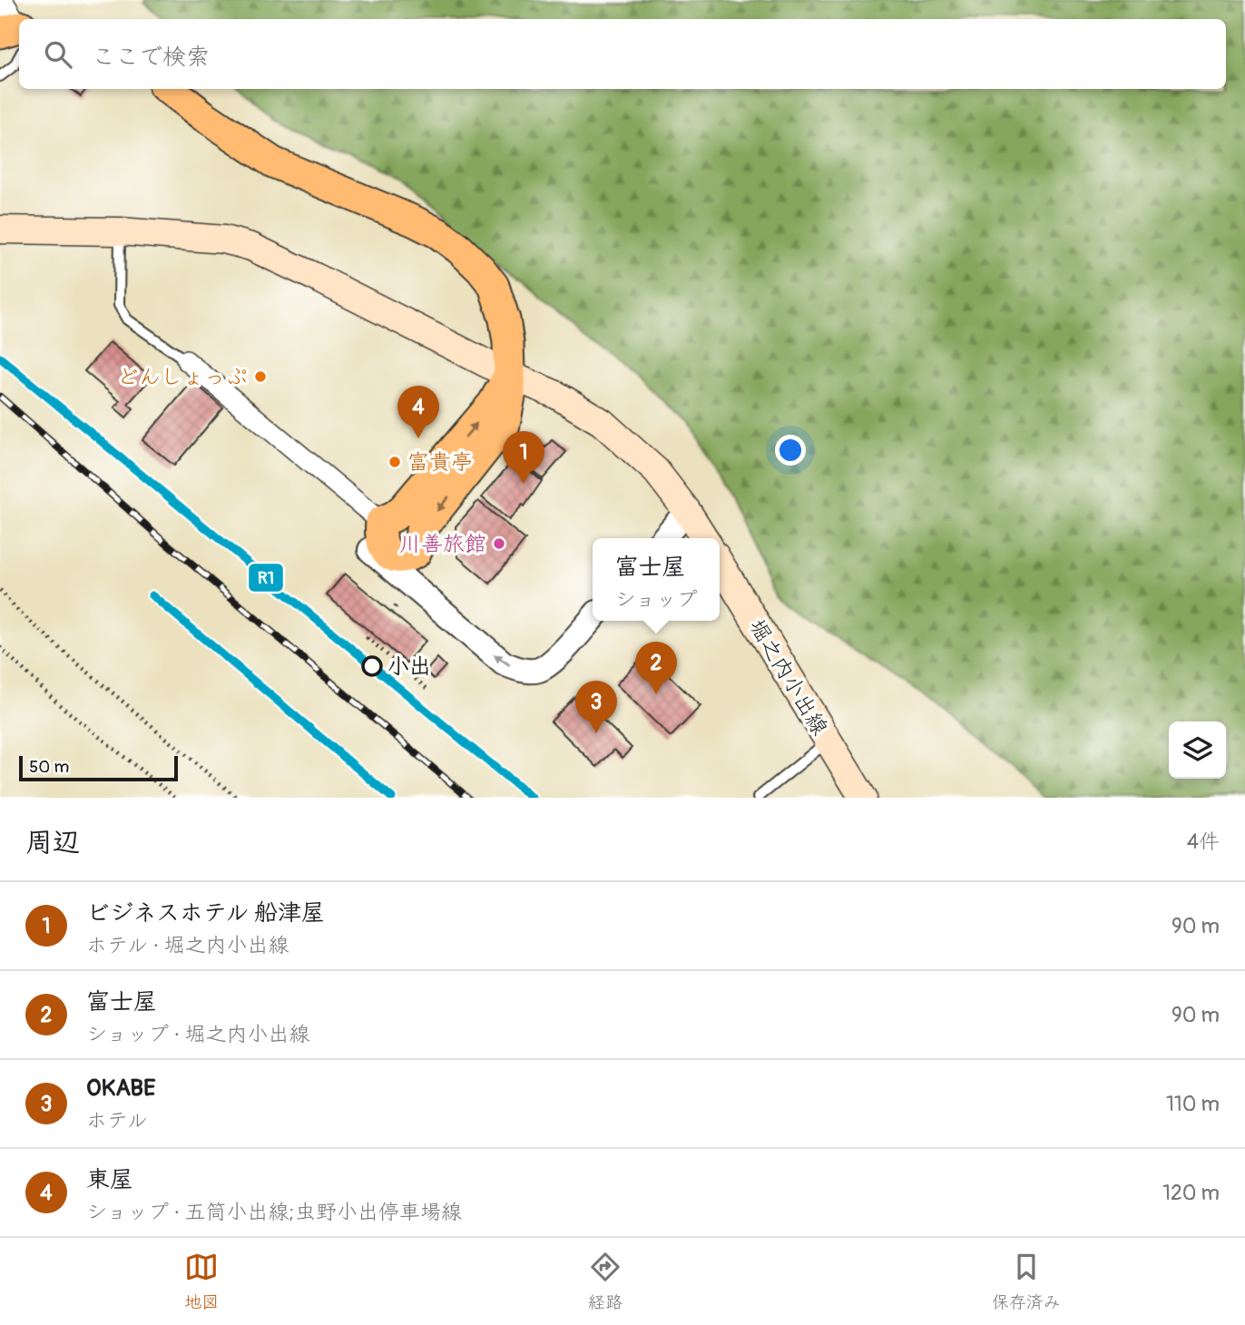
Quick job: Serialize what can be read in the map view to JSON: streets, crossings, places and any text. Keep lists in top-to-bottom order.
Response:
{
  "streets": {
    "main road": ["堀之内小出線"]
  },
  "places": [
    "どんしょっぷ",
    "富貴亭",
    "川善旅館",
    "小出"
  ],
  "lines": ["transit line R1"],
  "scale_bar": "50 m",
  "page": {
    "search": "ここで検索",
    "pins": [
      "4",
      "1",
      "2",
      "3"
    ],
    "popup": ["富士屋", "ショップ"],
    "scale": "50 m",
    "heading": ["周辺", "4件"],
    "list": [
      {
        "mark": "1",
        "name": "ビジネスホテル 船津屋",
        "note": "ホテル · 堀之内小出線",
        "value": "90 m"
      },
      {
        "mark": "2",
        "name": "富士屋",
        "note": "ショップ · 堀之内小出線",
        "value": "90 m"
      },
      {
        "mark": "3",
        "name": "OKABE",
        "note": "ホテル",
        "value": "110 m"
      },
      {
        "mark": "4",
        "name": "東屋",
        "note": "ショップ · 五筒小出線;虫野小出停車場線",
        "value": "120 m"
      }
    ],
    "nav": ["地図", "経路", "保存済み"]
  }
}
